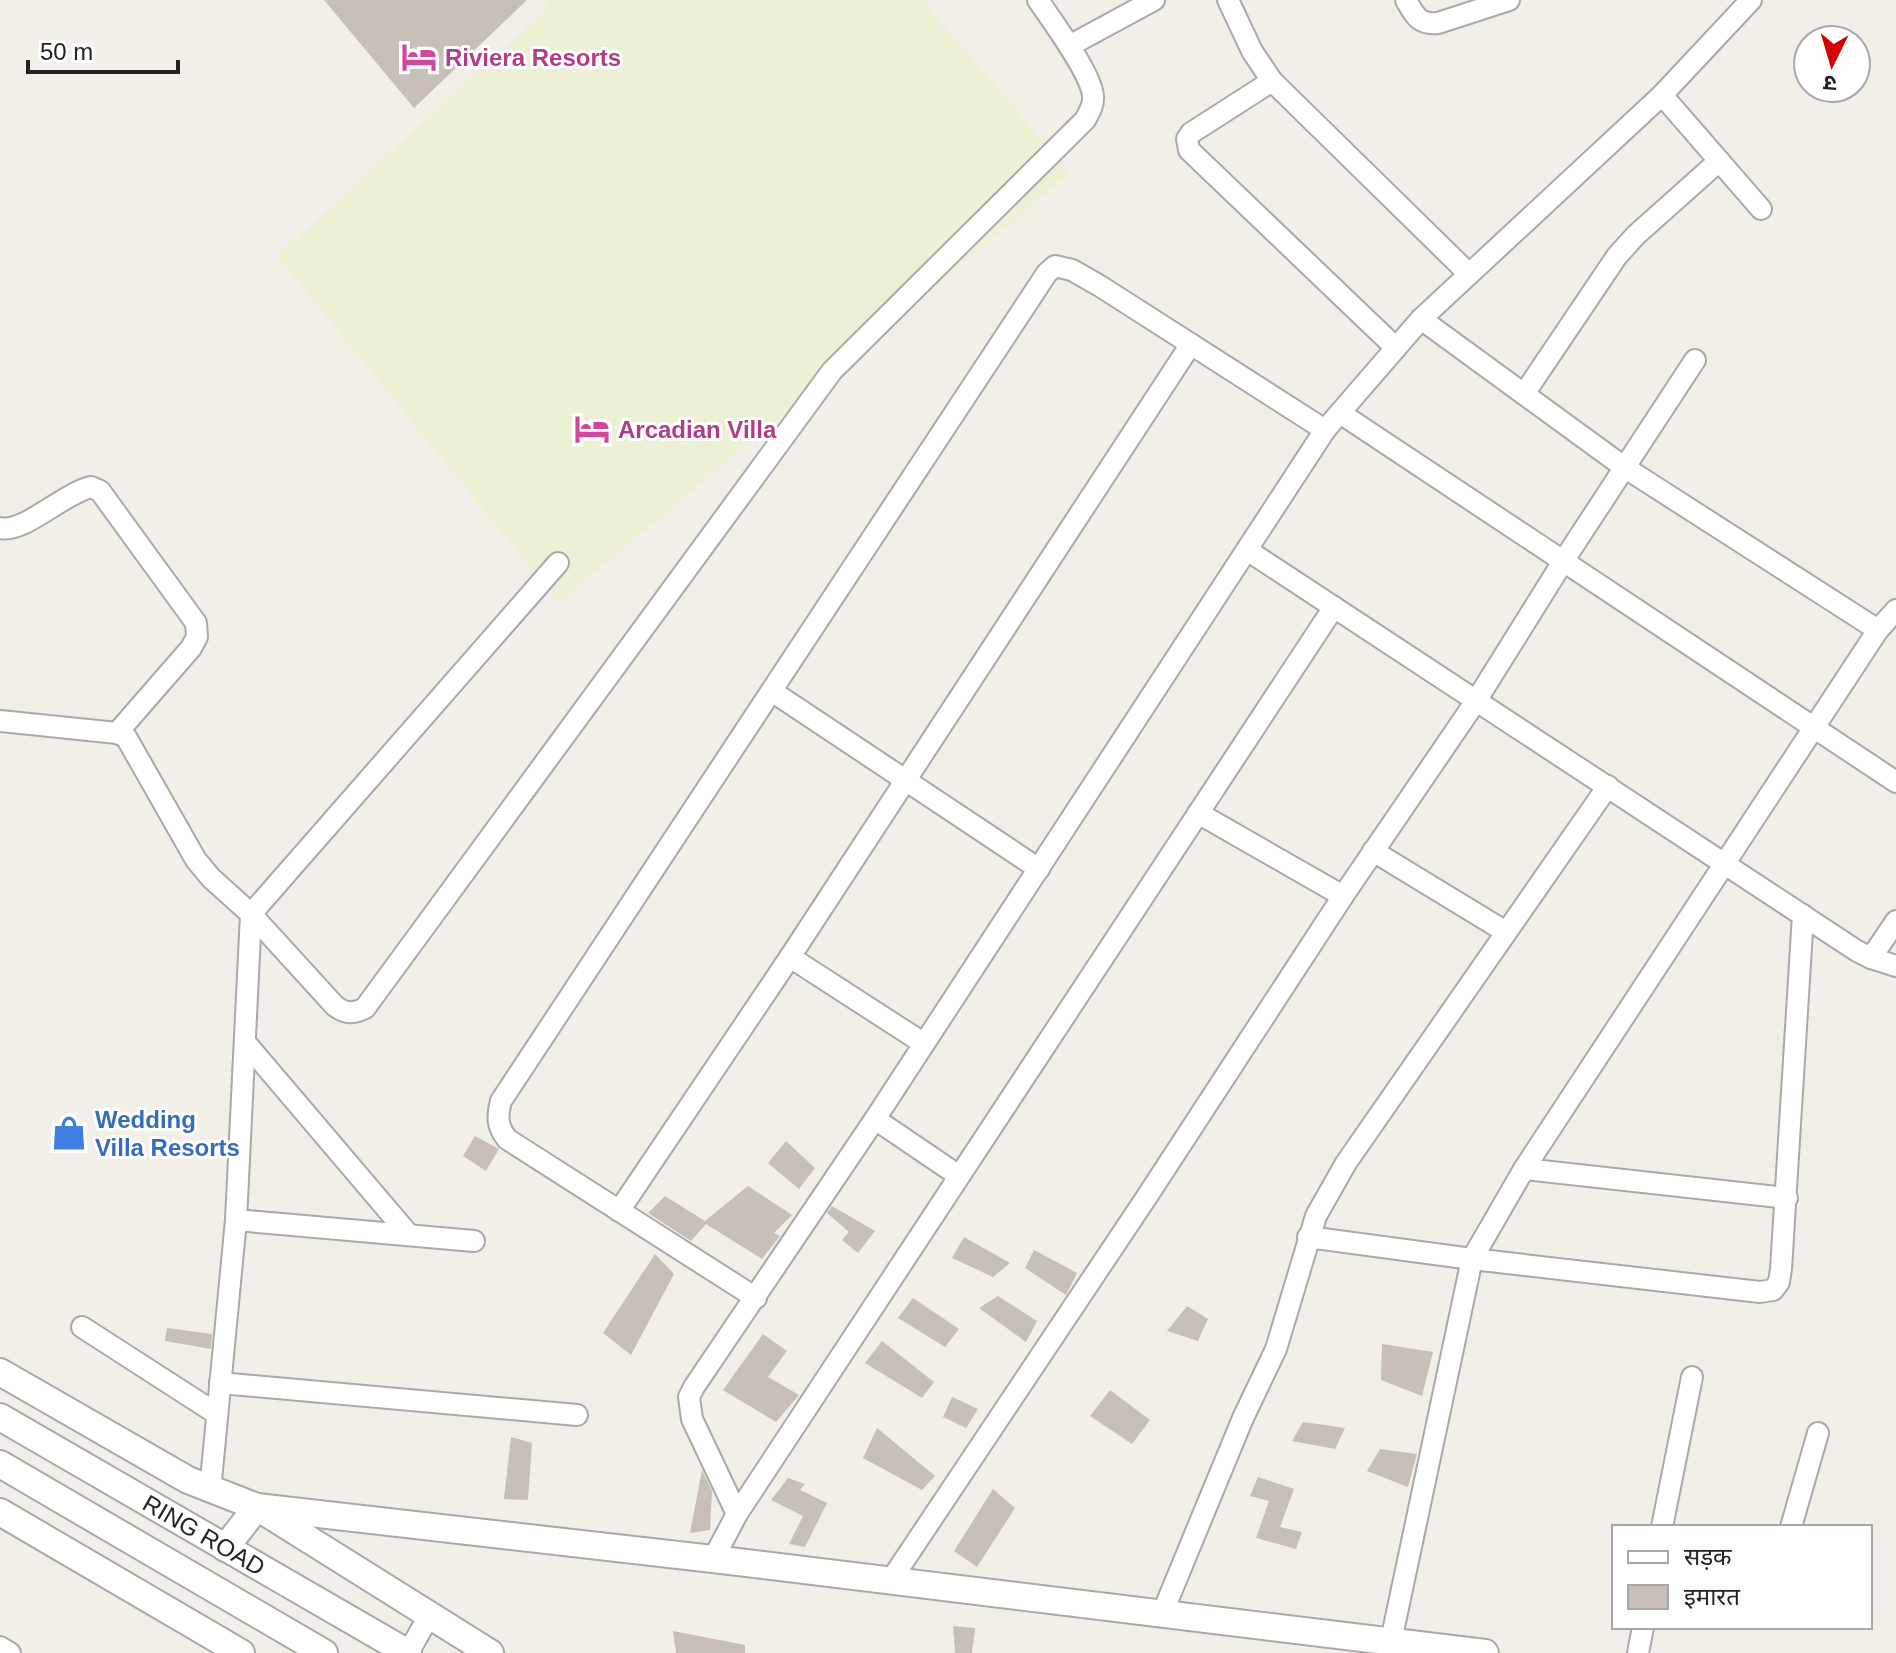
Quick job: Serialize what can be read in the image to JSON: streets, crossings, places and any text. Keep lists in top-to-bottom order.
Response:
{
  "streets": {
    "street": ["RING ROAD"]
  },
  "places": {
    "hotel": ["Riviera Resorts", "Arcadian Villa"],
    "shop": ["Wedding Villa Resorts"]
  },
  "legend": ["सड़क", "इमारत"],
  "scale_bar": "50 m",
  "north": "bottom"
}
